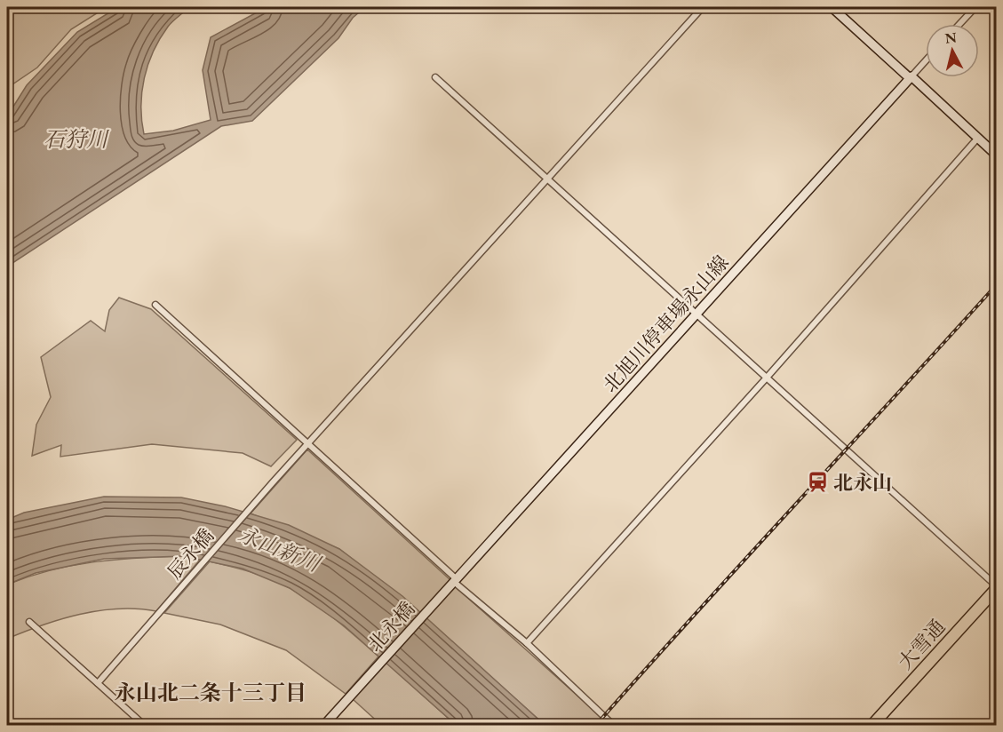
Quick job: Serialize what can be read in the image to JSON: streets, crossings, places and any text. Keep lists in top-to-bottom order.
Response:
{
  "streets": {
    "highway": ["大雪通"],
    "main road": ["北旭川停車場永山線", "北永橋"],
    "street": ["辰永橋"]
  },
  "crossings": [
    ["北旭川停車場永山線", "北永橋"]
  ],
  "districts": ["永山北二条十三丁目"],
  "water": ["石狩川", "永山新川"],
  "places": {
    "station": ["北永山"]
  },
  "north": "top"
}
